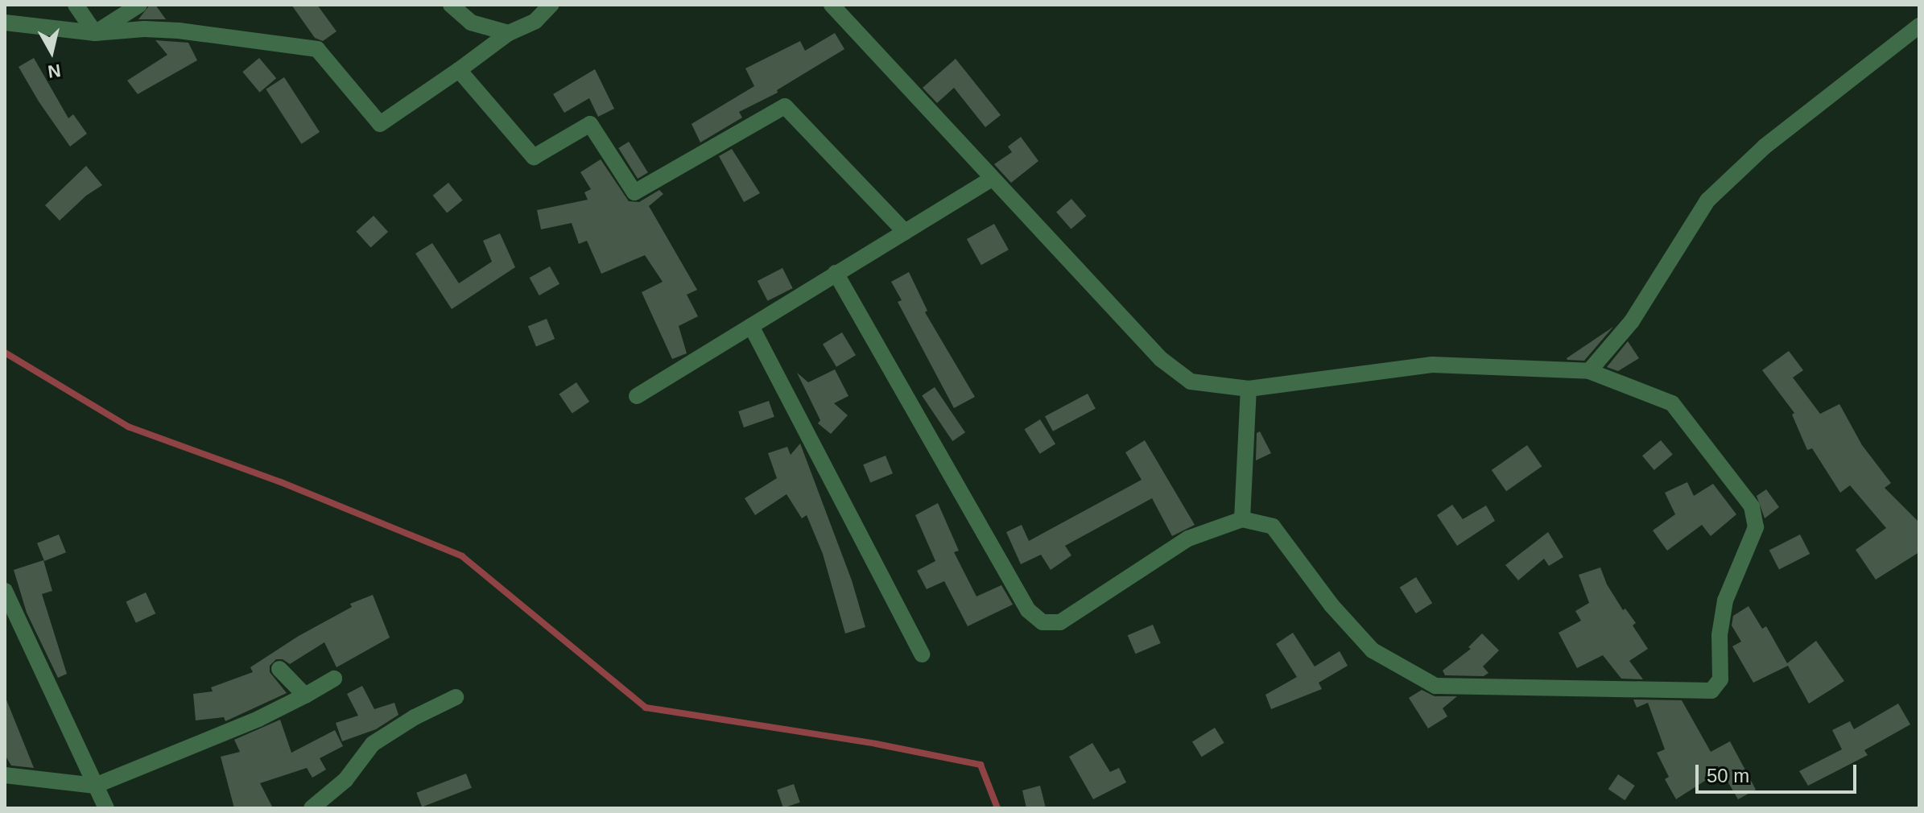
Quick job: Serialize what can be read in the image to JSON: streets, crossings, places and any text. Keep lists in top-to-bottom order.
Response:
{
  "scale_bar": "50 m",
  "north": "bottom"
}
